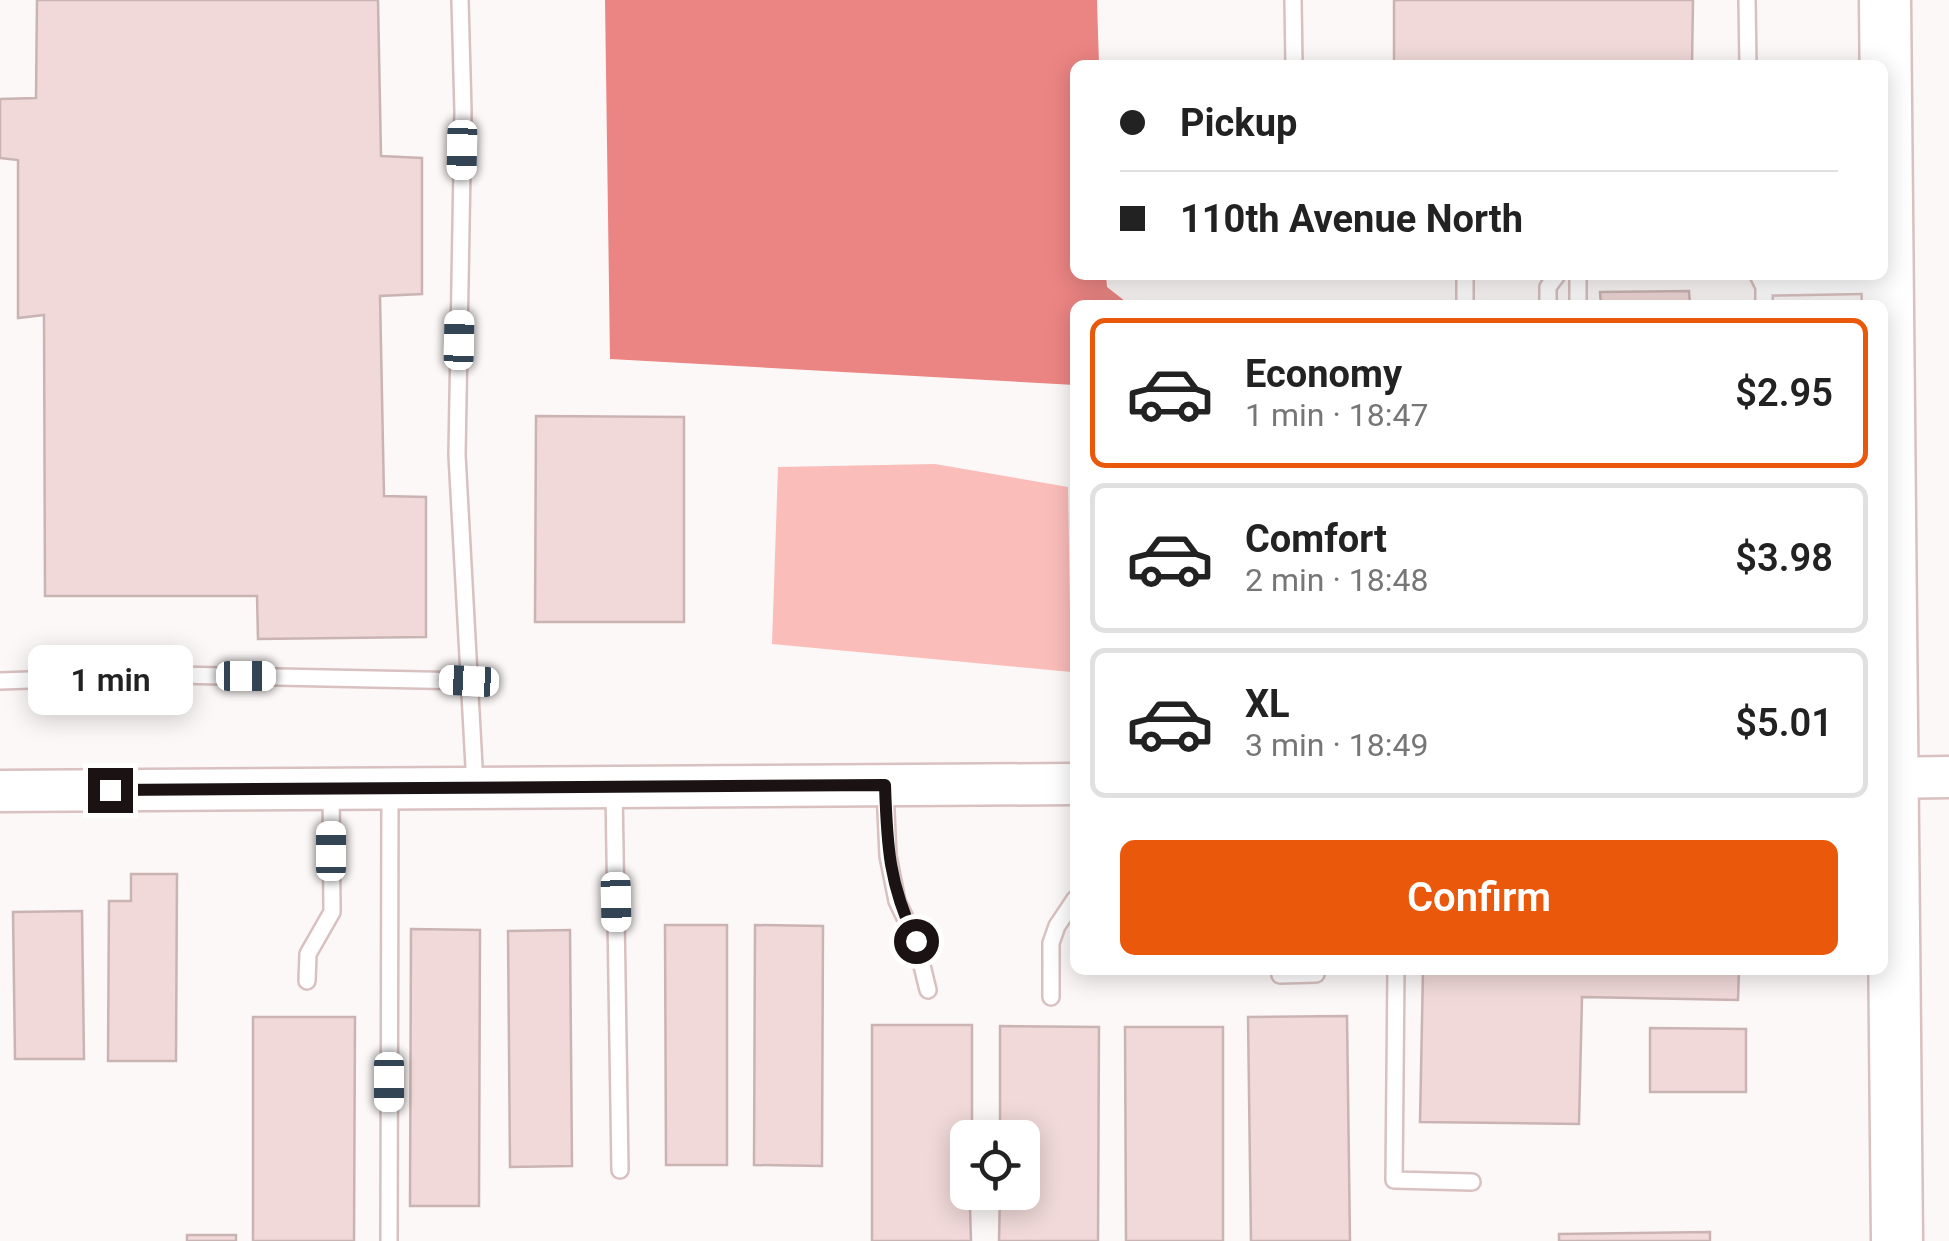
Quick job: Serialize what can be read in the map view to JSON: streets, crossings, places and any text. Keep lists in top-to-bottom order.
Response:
{
  "page": {
    "banner": ["Pickup", "110th Avenue North"],
    "list": [
      {
        "name": "Economy",
        "note": "1 min · 18:47",
        "value": "$2.95"
      },
      {
        "name": "Comfort",
        "note": "2 min · 18:48",
        "value": "$3.98"
      },
      {
        "name": "XL",
        "note": "3 min · 18:49",
        "value": "$5.01"
      }
    ],
    "bubble": "1 min",
    "buttons": "Confirm"
  }
}
